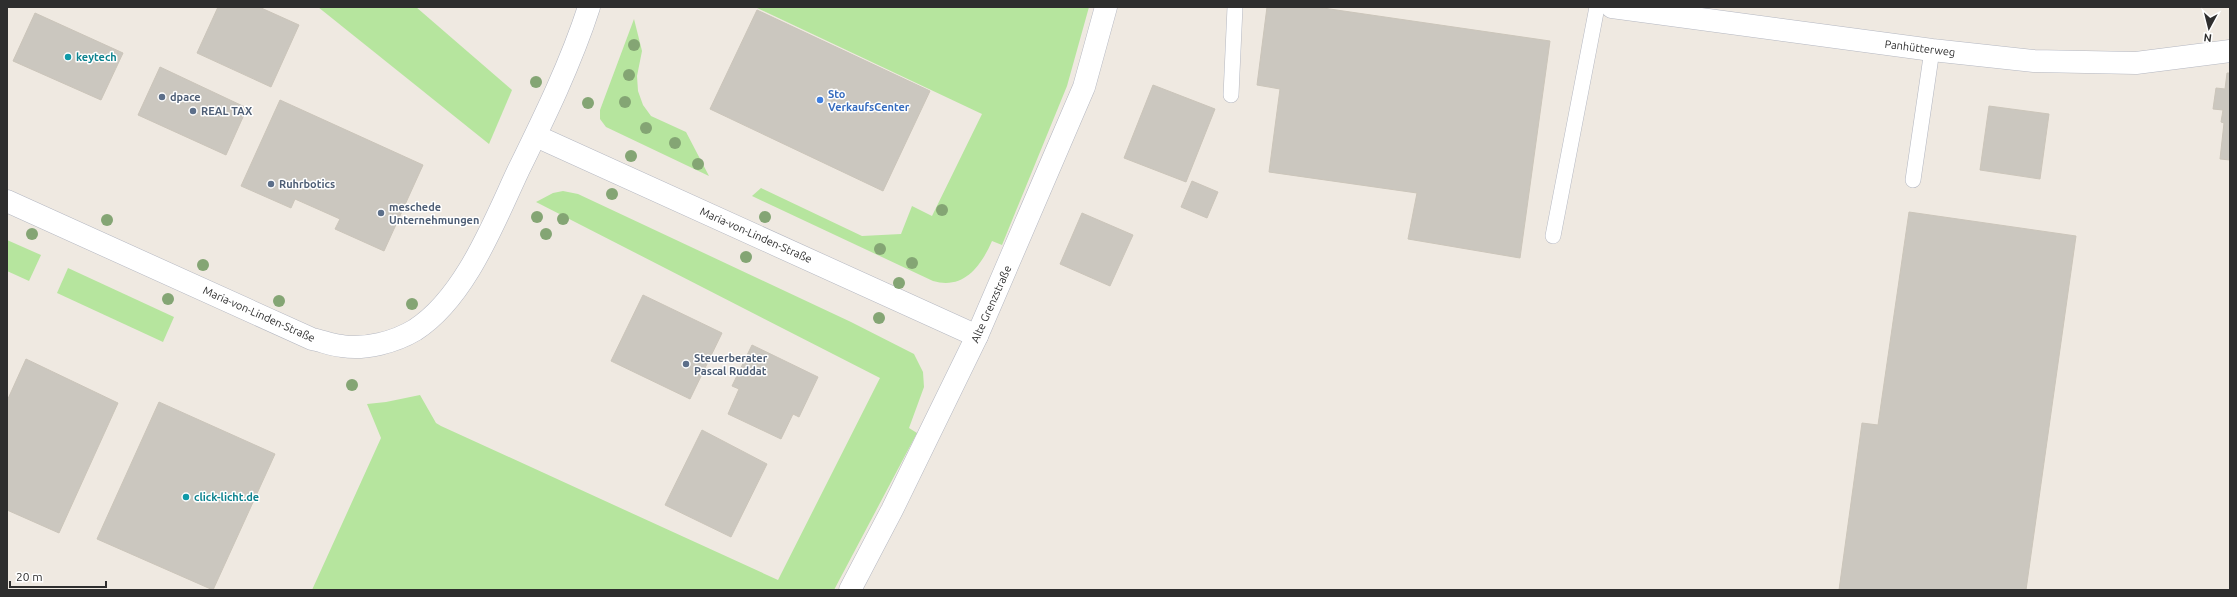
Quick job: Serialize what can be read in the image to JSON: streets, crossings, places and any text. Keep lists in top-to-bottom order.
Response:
{
  "streets": {
    "street": ["Panhütterweg", "Maria-von-Linden-Straße", "Alte Grenzstraße"]
  },
  "crossings": [
    ["Maria-von-Linden-Straße", "Alte Grenzstraße"]
  ],
  "places": [
    "keytech",
    "dpace",
    "Sto VerkaufsCenter",
    "REAL TAX",
    "Ruhrbotics",
    "meschede Unternehmungen",
    "Steuerberater Pascal Ruddat",
    "click-licht.de"
  ],
  "scale_bar": "20 m",
  "north": "bottom"
}
